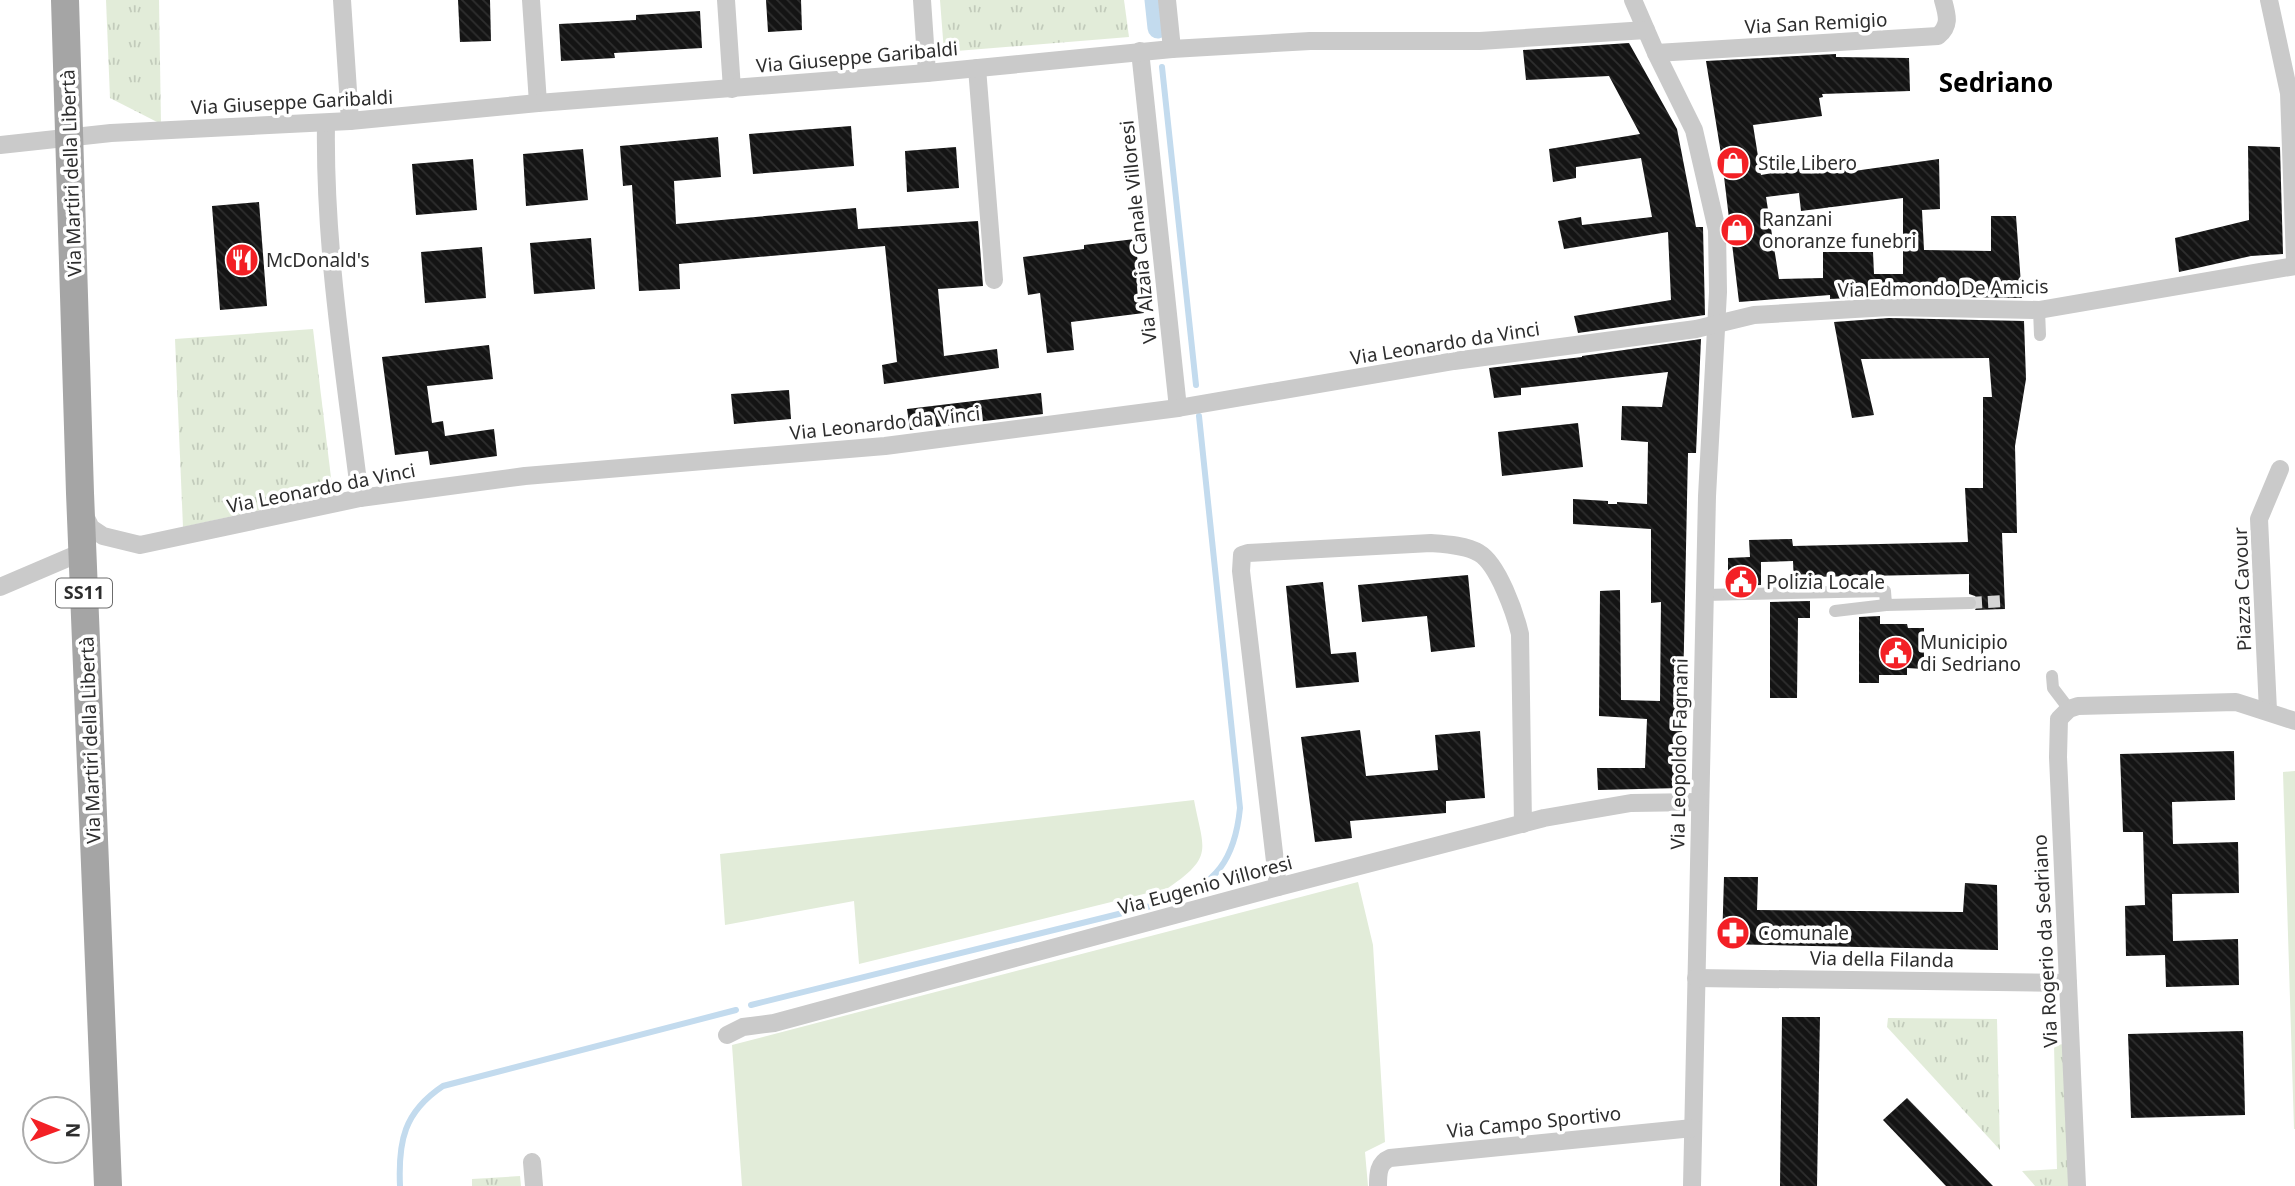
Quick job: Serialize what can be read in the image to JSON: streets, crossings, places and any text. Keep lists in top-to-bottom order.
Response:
{
  "streets": {
    "main road": ["Via Martiri della Libertà", "SS11"],
    "street": [
      "Via San Remigio",
      "Via Giuseppe Garibaldi",
      "Via Alzaia Canale Villoresi",
      "Via Edmondo De Amicis",
      "Via Leonardo da Vinci",
      "Piazza Cavour",
      "Via Leopoldo Fagnani",
      "Via Eugenio Villoresi",
      "Via Rogerio da Sedriano",
      "Via della Filanda",
      "Via Campo Sportivo"
    ]
  },
  "crossings": [
    ["Via San Remigio", "Via Leopoldo Fagnani"],
    ["Via Giuseppe Garibaldi", "Via Martiri della Libertà"],
    ["Via Giuseppe Garibaldi", "Via Alzaia Canale Villoresi"],
    ["Via Giuseppe Garibaldi", "Via Leopoldo Fagnani"],
    ["Via Martiri della Libertà", "Via Leonardo da Vinci"],
    ["Via Alzaia Canale Villoresi", "Via Leonardo da Vinci"],
    ["Via Edmondo De Amicis", "Via Leonardo da Vinci"],
    ["Via Edmondo De Amicis", "Via Leopoldo Fagnani"],
    ["Via Leonardo da Vinci", "Via Leopoldo Fagnani"],
    ["Via Leopoldo Fagnani", "Via Eugenio Villoresi"],
    ["Via Leopoldo Fagnani", "Via della Filanda"],
    ["Via Leopoldo Fagnani", "Via Campo Sportivo"],
    ["Via Rogerio da Sedriano", "Via della Filanda"]
  ],
  "districts": ["Sedriano"],
  "places": {
    "shop": ["Stile Libero", "Ranzani onoranze funebri"],
    "restaurant": ["McDonald's"],
    "public building": ["Polizia Locale", "Municipio di Sedriano"],
    "pharmacy": ["Comunale"]
  },
  "north": "right"
}
